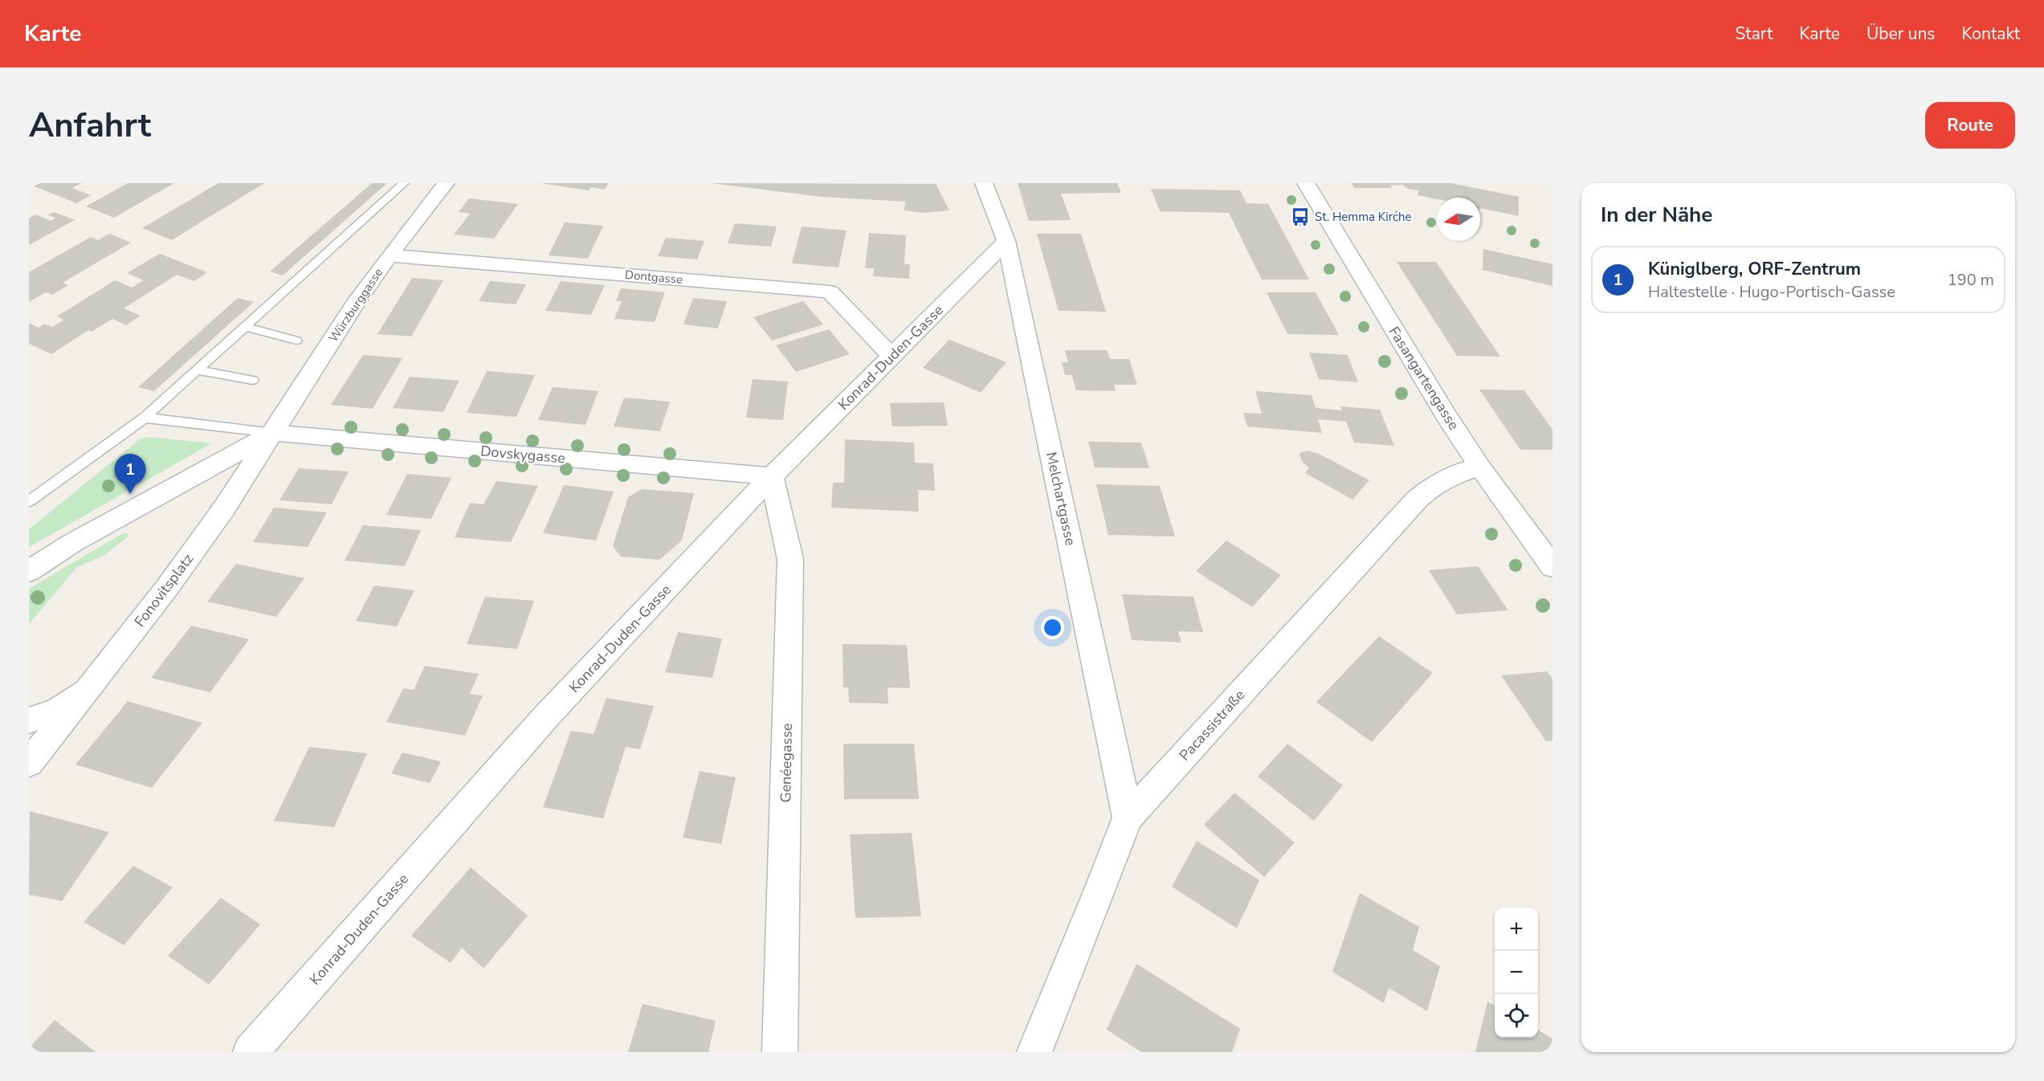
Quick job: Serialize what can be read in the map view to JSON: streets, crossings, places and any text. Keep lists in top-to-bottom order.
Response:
{
  "streets": {
    "street": [
      "Dontgasse",
      "Würzburggasse",
      "Konrad-Duden-Gasse",
      "Fasangartengasse",
      "Dovskygasse",
      "Melchartgasse",
      "Fonovitsplatz",
      "Pacassistraße",
      "Genéegasse"
    ]
  },
  "crossings": [
    ["Dontgasse", "Würzburggasse"],
    ["Dontgasse", "Konrad-Duden-Gasse"],
    ["Würzburggasse", "Dovskygasse"],
    ["Würzburggasse", "Fonovitsplatz"],
    ["Konrad-Duden-Gasse", "Dovskygasse"],
    ["Konrad-Duden-Gasse", "Melchartgasse"],
    ["Konrad-Duden-Gasse", "Genéegasse"],
    ["Fasangartengasse", "Pacassistraße"],
    ["Dovskygasse", "Fonovitsplatz"],
    ["Dovskygasse", "Genéegasse"],
    ["Melchartgasse", "Pacassistraße"]
  ],
  "places": {
    "bus stop": ["St. Hemma Kirche"]
  },
  "north": "left",
  "page": {
    "header": "Karte",
    "nav": [
      "Start",
      "Karte",
      "Über uns",
      "Kontakt"
    ],
    "buttons": "Route",
    "title": "Anfahrt",
    "heading": "In der Nähe",
    "list": [
      {
        "mark": "1",
        "name": "Küniglberg, ORF-Zentrum",
        "note": "Haltestelle · Hugo-Portisch-Gasse",
        "value": "190 m"
      }
    ],
    "pins": "1",
    "map_buttons": ["+", "−"]
  }
}
